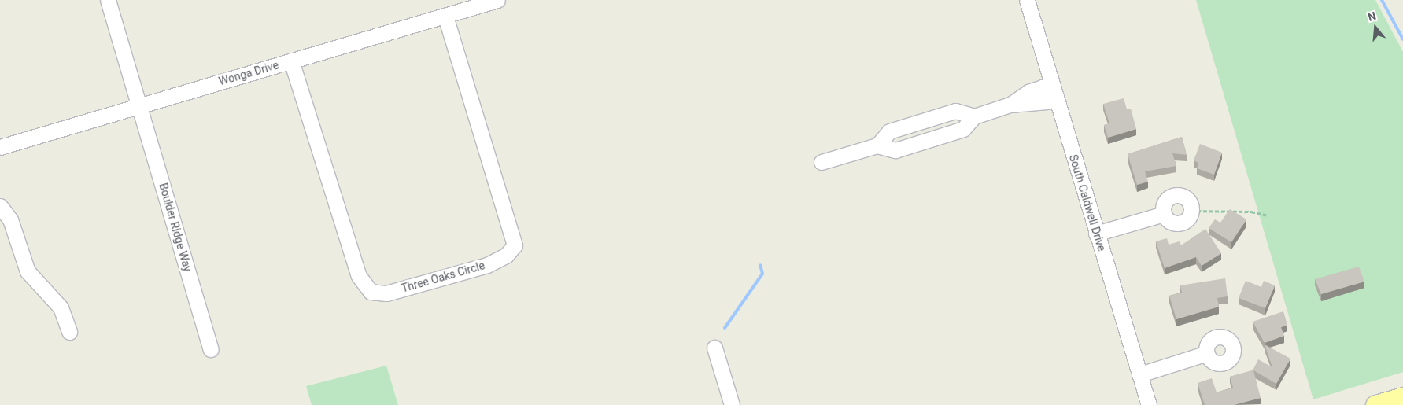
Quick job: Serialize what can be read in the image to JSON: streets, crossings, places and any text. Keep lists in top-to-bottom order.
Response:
{
  "streets": {
    "street": [
      "Wonga Drive",
      "South Caldwell Drive",
      "Boulder Ridge Way",
      "Three Oaks Circle"
    ]
  },
  "crossings": [
    ["Wonga Drive", "Boulder Ridge Way"],
    ["Wonga Drive", "Three Oaks Circle"]
  ],
  "north": "top"
}
